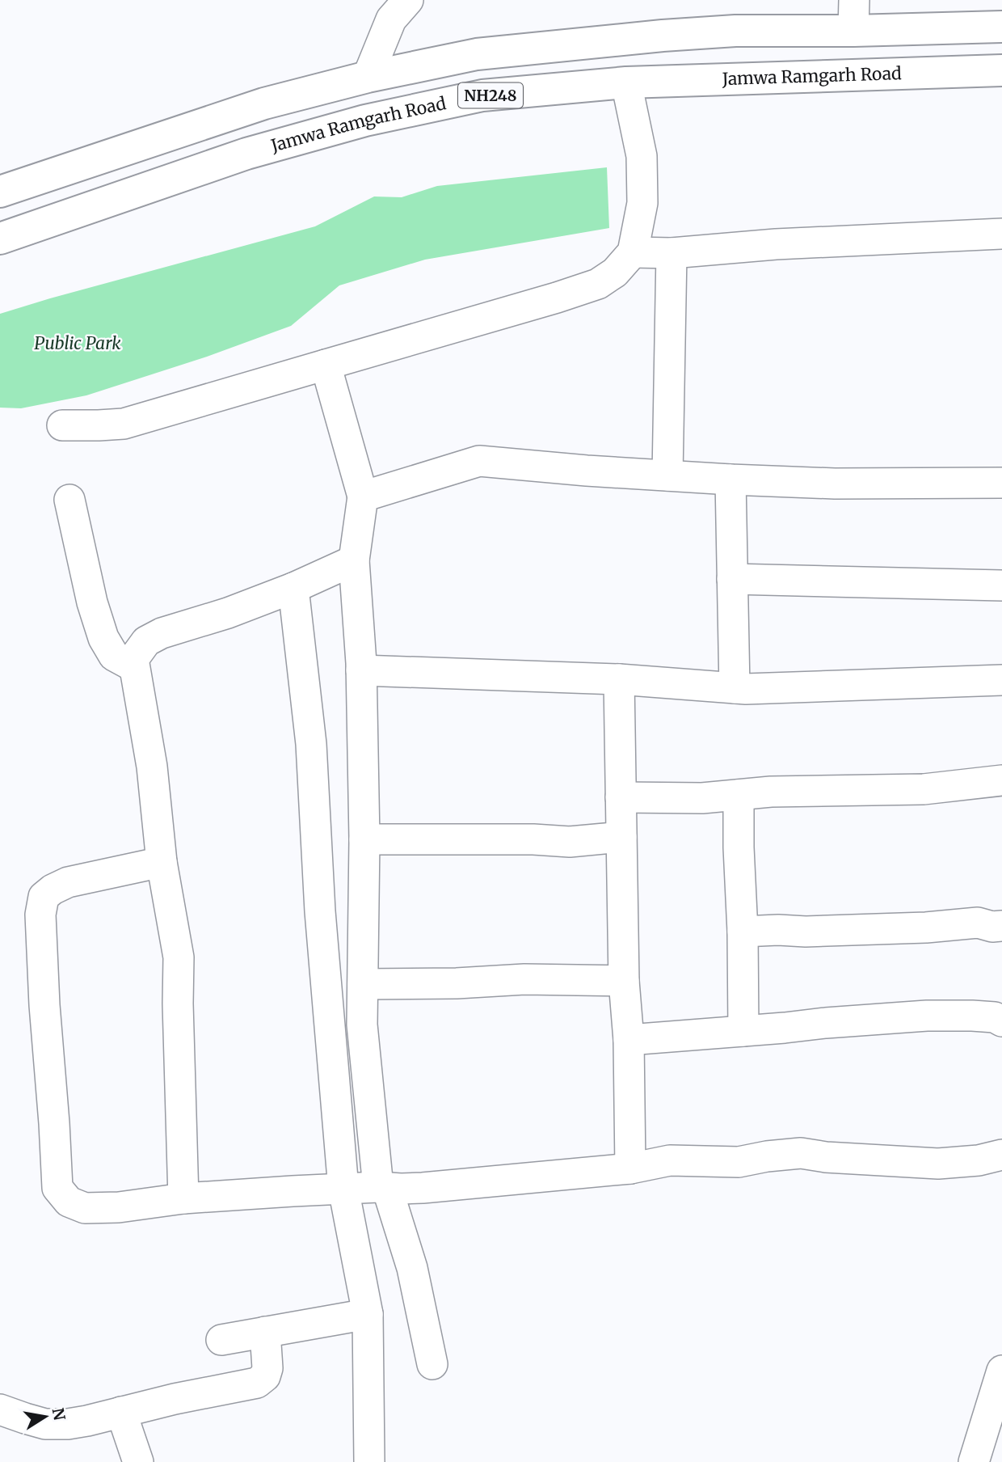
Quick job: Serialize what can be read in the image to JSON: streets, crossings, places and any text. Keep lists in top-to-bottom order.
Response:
{
  "streets": {
    "highway": ["Jamwa Ramgarh Road", "NH248"]
  },
  "parks": ["Public Park"],
  "north": "right"
}
